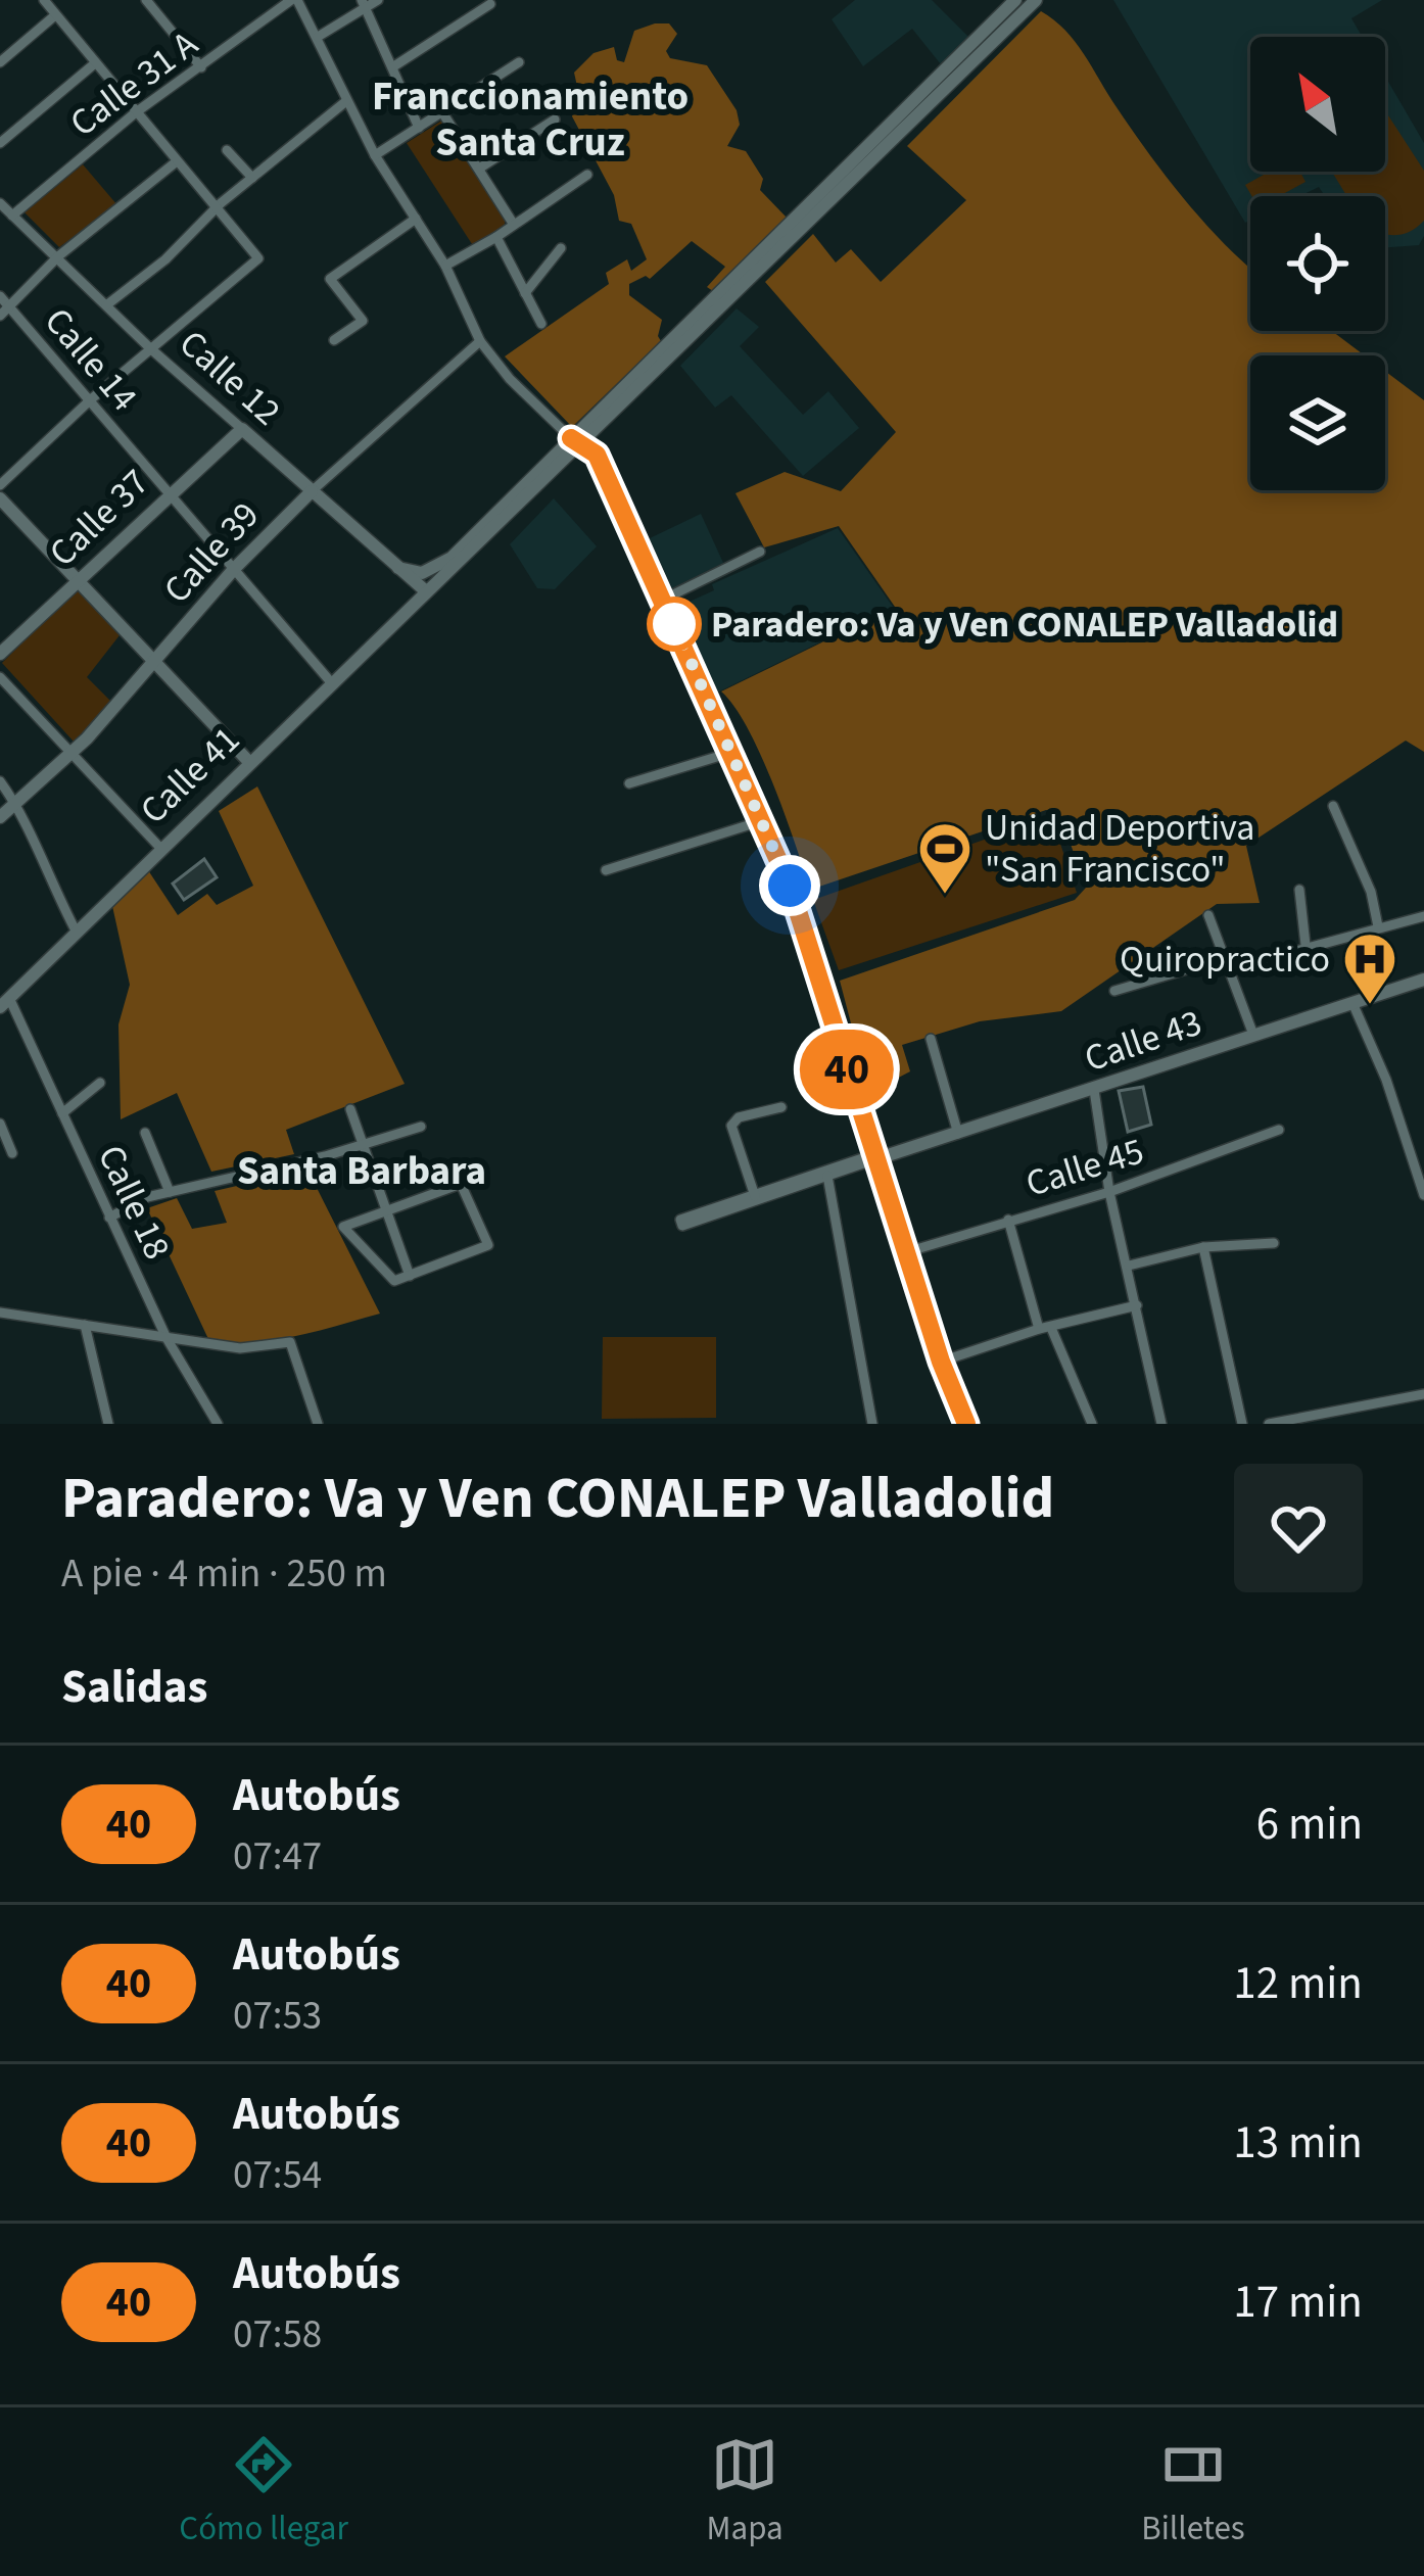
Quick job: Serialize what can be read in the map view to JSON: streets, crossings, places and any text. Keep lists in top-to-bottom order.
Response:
{
  "streets": {
    "main road": [
      "Calle 12",
      "Calle 37",
      "Calle 39",
      "Calle 41",
      "Calle 43"
    ],
    "street": [
      "Calle 31 A",
      "Calle 14",
      "Calle 45",
      "Calle 18"
    ]
  },
  "crossings": [
    ["Calle 31 A", "Calle 12"],
    ["Calle 14", "Calle 37"],
    ["Calle 14", "Calle 39"],
    ["Calle 14", "Calle 41"],
    ["Calle 12", "Calle 37"],
    ["Calle 12", "Calle 39"],
    ["Calle 12", "Calle 41"],
    ["Calle 41", "Calle 18"]
  ],
  "districts": ["Franccionamiento Santa Cruz", "Santa Barbara"],
  "places": {
    "other": ["Paradero: Va y Ven CONALEP Valladolid"],
    "sports": ["Unidad Deportiva \"San Francisco\""],
    "hospital": ["Quiropractico"]
  },
  "lines": ["bus line 40"],
  "north": "top left",
  "page": {
    "on_map": "40",
    "heading": [
      ["Paradero: Va y Ven CONALEP Valladolid", "A pie · 4 min · 250 m"],
      "Salidas"
    ],
    "list": [
      {
        "mark": "40",
        "name": "Autobús",
        "note": "07:47",
        "value": "6 min"
      },
      {
        "mark": "40",
        "name": "Autobús",
        "note": "07:53",
        "value": "12 min"
      },
      {
        "mark": "40",
        "name": "Autobús",
        "note": "07:54",
        "value": "13 min"
      },
      {
        "mark": "40",
        "name": "Autobús",
        "note": "07:58",
        "value": "17 min"
      }
    ],
    "tabs": ["Cómo llegar", "Mapa", "Billetes"]
  }
}
